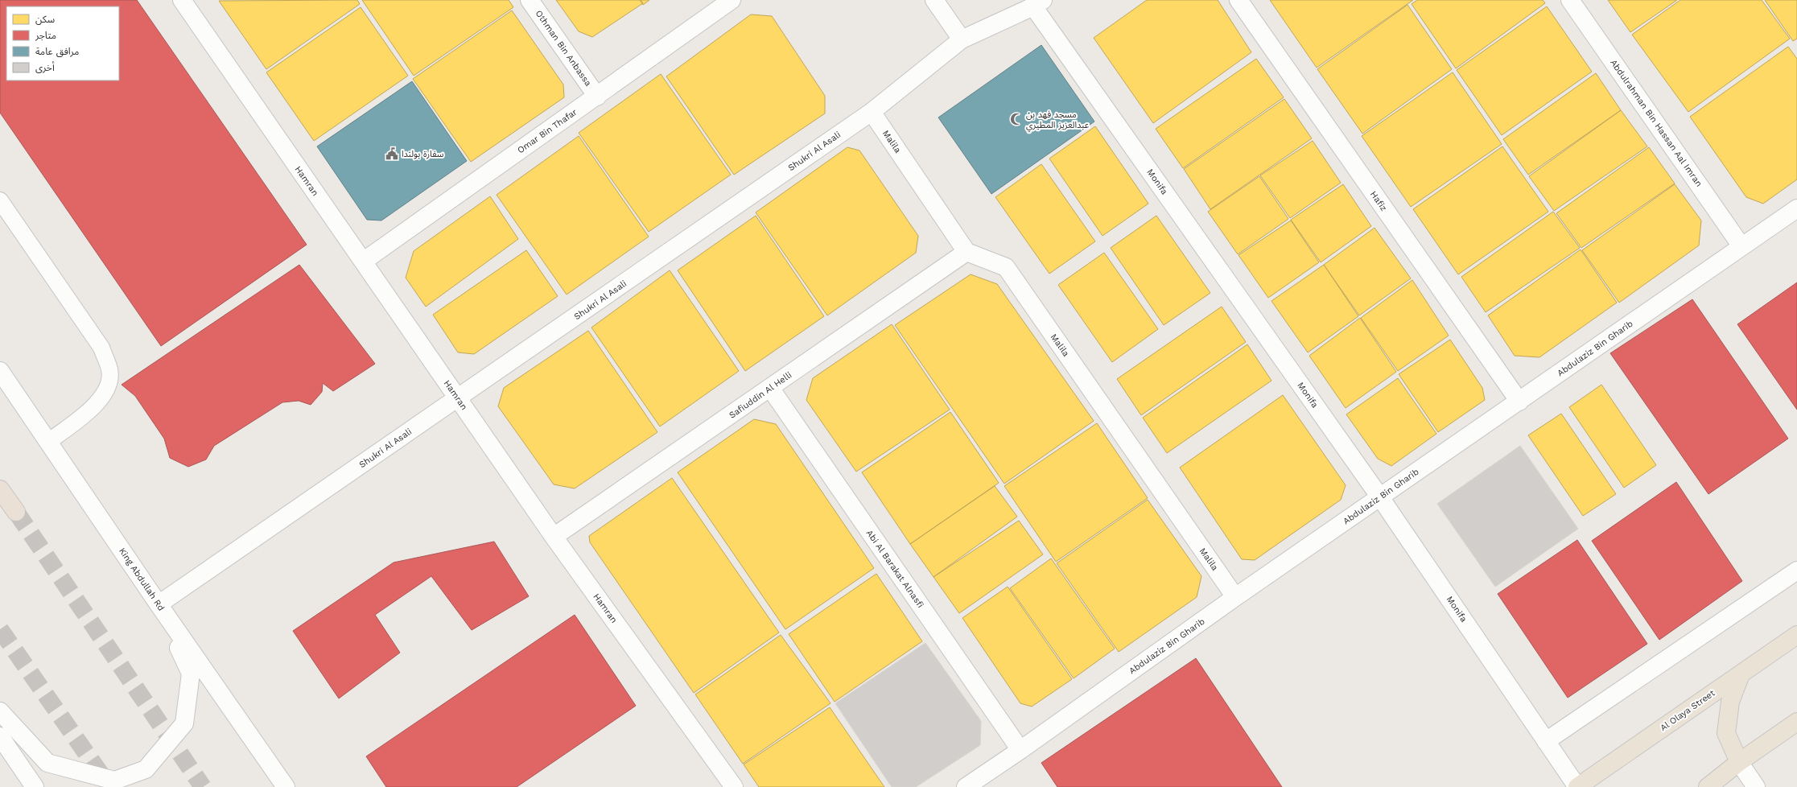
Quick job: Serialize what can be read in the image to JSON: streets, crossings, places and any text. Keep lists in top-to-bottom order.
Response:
{
  "streets": {
    "main road": ["Al Olaya Street"],
    "street": [
      "Othman Bin Anbassa",
      "Abdulrahman Bin Hassan Aal Imran",
      "Omar Bin Thafar",
      "Malila",
      "Shukri Al Asali",
      "Hamran",
      "Monifa",
      "Hafiz",
      "Abdulaziz Bin Gharib",
      "Safiuddin Al Helli",
      "Abi Al Barakat Alnasfi",
      "King Abdullah Rd"
    ]
  },
  "crossings": [
    ["Othman Bin Anbassa", "Omar Bin Thafar"],
    ["Abdulrahman Bin Hassan Aal Imran", "Abdulaziz Bin Gharib"],
    ["Omar Bin Thafar", "Hamran"],
    ["Malila", "Shukri Al Asali"],
    ["Malila", "Abdulaziz Bin Gharib"],
    ["Malila", "Safiuddin Al Helli"],
    ["Shukri Al Asali", "Hamran"],
    ["Shukri Al Asali", "Monifa"],
    ["Shukri Al Asali", "King Abdullah Rd"],
    ["Hamran", "Safiuddin Al Helli"],
    ["Monifa", "Abdulaziz Bin Gharib"],
    ["Monifa", "Al Olaya Street"],
    ["Hafiz", "Abdulaziz Bin Gharib"],
    ["Abdulaziz Bin Gharib", "Abi Al Barakat Alnasfi"],
    ["Safiuddin Al Helli", "Abi Al Barakat Alnasfi"]
  ],
  "places": {
    "mosque": ["مسجد فهد بن عبدالعزيز المطيري"],
    "public building": ["سفارة بولندا"]
  },
  "legend": [
    "سكن",
    "متاجر",
    "مرافق عامة",
    "أخرى"
  ]
}
